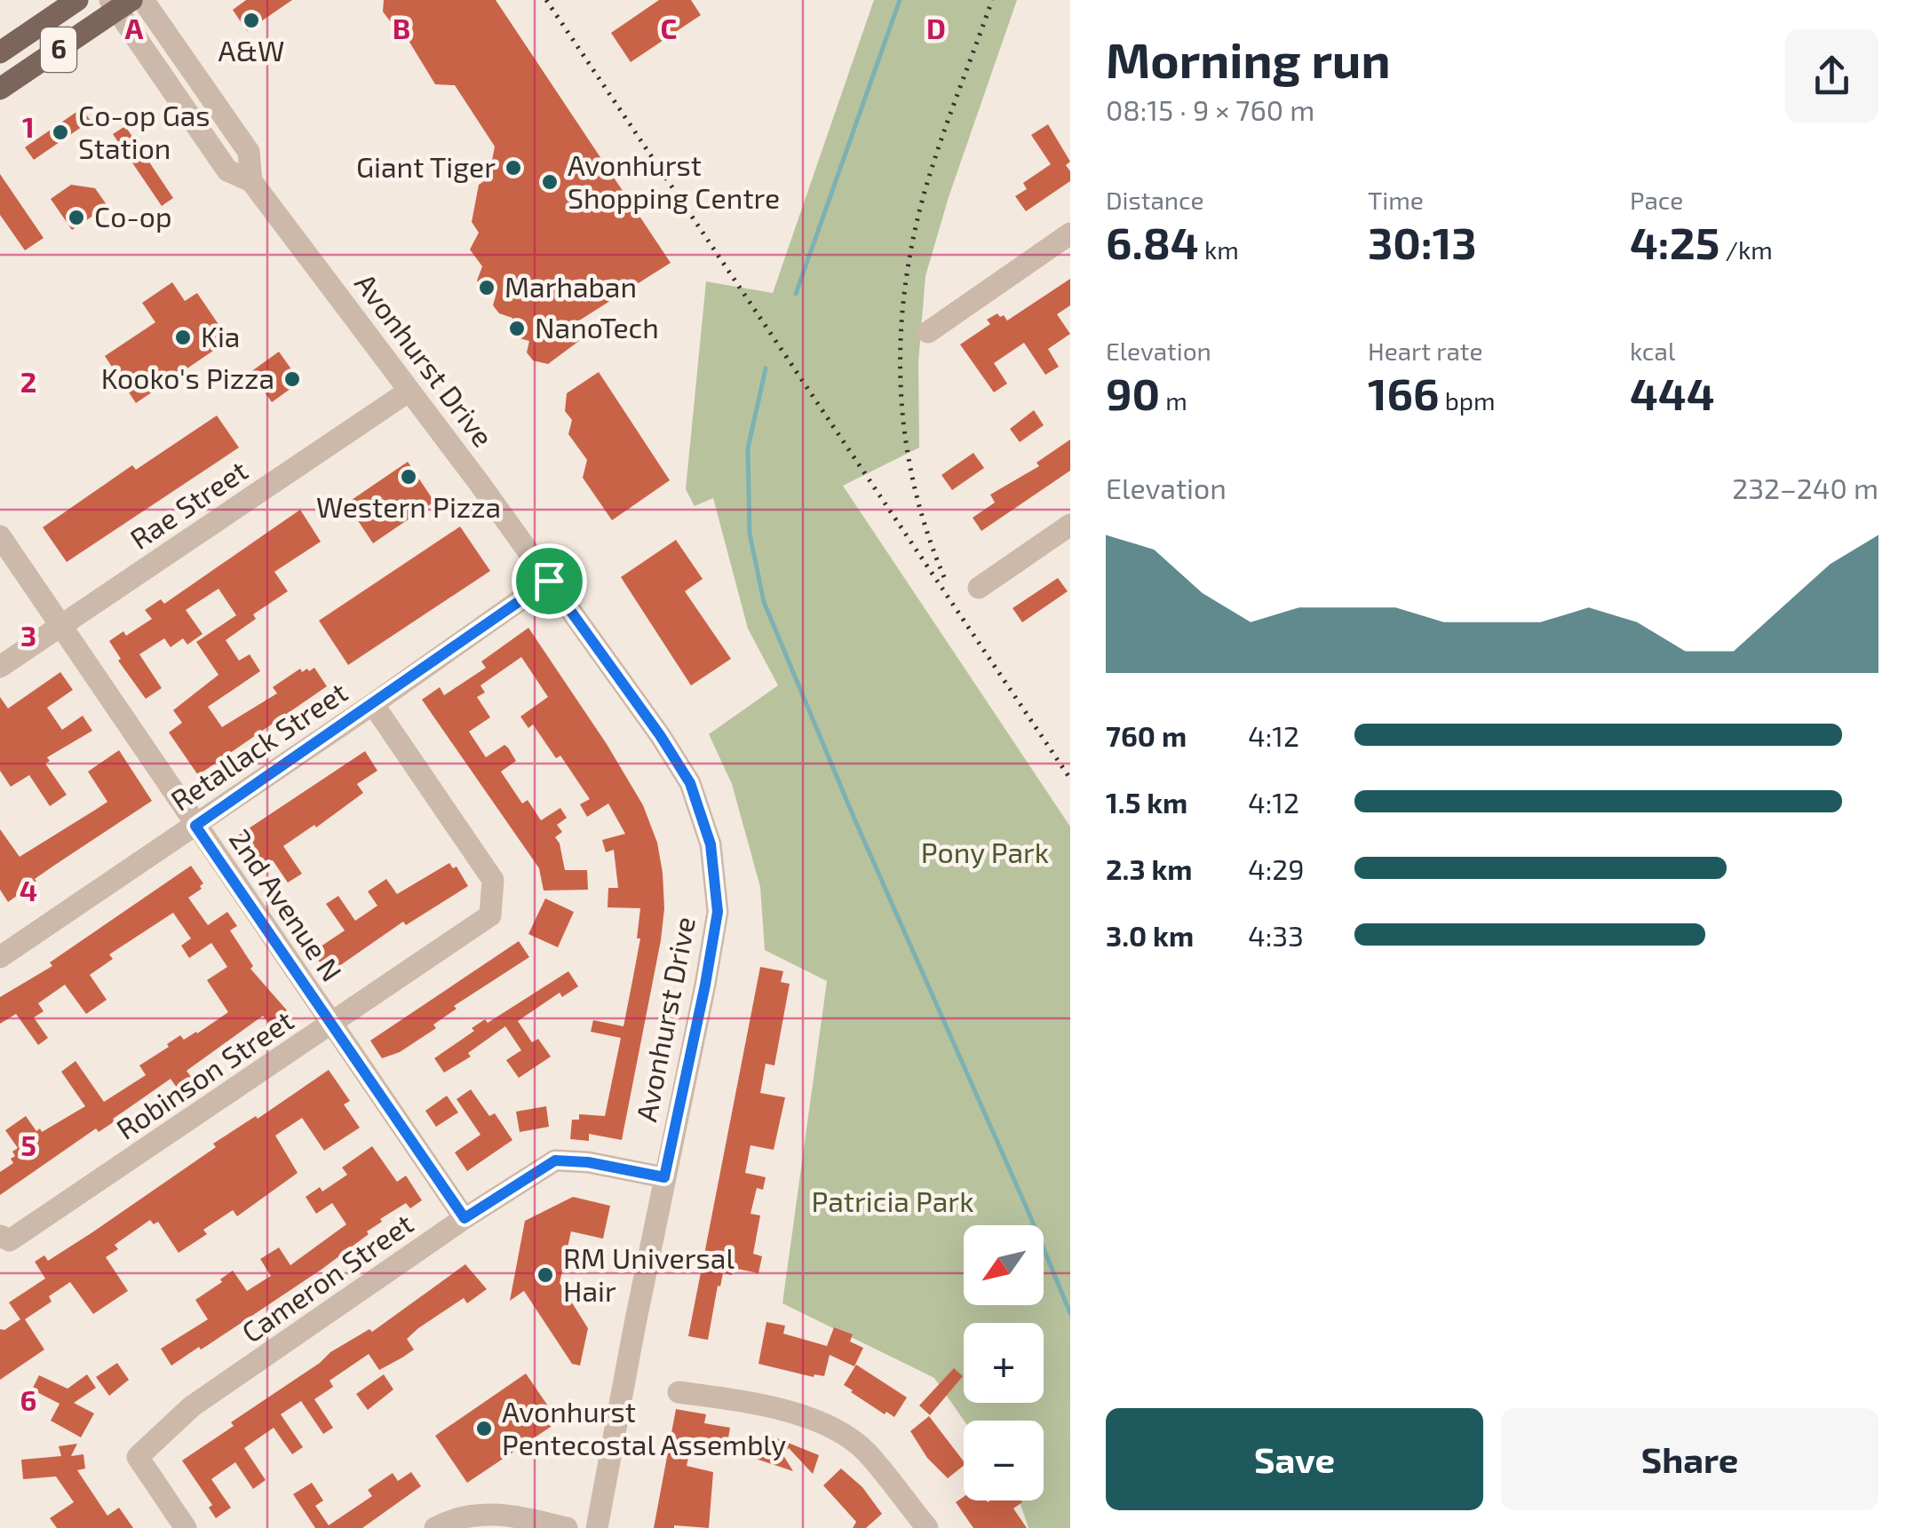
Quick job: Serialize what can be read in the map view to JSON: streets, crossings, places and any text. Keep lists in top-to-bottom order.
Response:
{
  "streets": {
    "main road": ["6"],
    "street": [
      "Avonhurst Drive",
      "Rae Street",
      "Retallack Street",
      "2nd Avenue N",
      "Robinson Street",
      "Cameron Street"
    ]
  },
  "crossings": [
    ["6", "Avonhurst Drive"],
    ["Avonhurst Drive", "Rae Street"],
    ["Avonhurst Drive", "Retallack Street"],
    ["Avonhurst Drive", "Cameron Street"],
    ["Rae Street", "2nd Avenue N"],
    ["Retallack Street", "2nd Avenue N"],
    ["Retallack Street", "Robinson Street"],
    ["2nd Avenue N", "Robinson Street"],
    ["2nd Avenue N", "Cameron Street"]
  ],
  "parks": ["Pony Park", "Patricia Park"],
  "places": [
    "A&W",
    "Co-op Gas Station",
    "Giant Tiger",
    "Avonhurst Shopping Centre",
    "Co-op",
    "Marhaban",
    "NanoTech",
    "Kia",
    "Kooko's Pizza",
    "Western Pizza",
    "RM Universal Hair",
    "Avonhurst Pentecostal Assembly"
  ],
  "north": "bottom left",
  "page": {
    "heading": ["Morning run", "08:15 · 9 × 760 m"],
    "stats": [
      ["Distance", "6.84 km"],
      ["Time", "30:13"],
      ["Pace", "4:25 /km"],
      ["Elevation", "90 m"],
      ["Heart rate", "166 bpm"],
      ["kcal", "444"]
    ],
    "chart": ["Elevation", "232–240 m"],
    "list": [
      {
        "name": "760 m",
        "note": "4:12"
      },
      {
        "name": "1.5 km",
        "note": "4:12"
      },
      {
        "name": "2.3 km",
        "note": "4:29"
      },
      {
        "name": "3.0 km",
        "note": "4:33"
      }
    ],
    "map_buttons": ["+", "−"],
    "buttons": ["Save", "Share"]
  },
  "grid": {
    "columns": [
      "A",
      "B",
      "C",
      "D"
    ],
    "rows": [
      "1",
      "2",
      "3",
      "4",
      "5",
      "6"
    ]
  }
}
